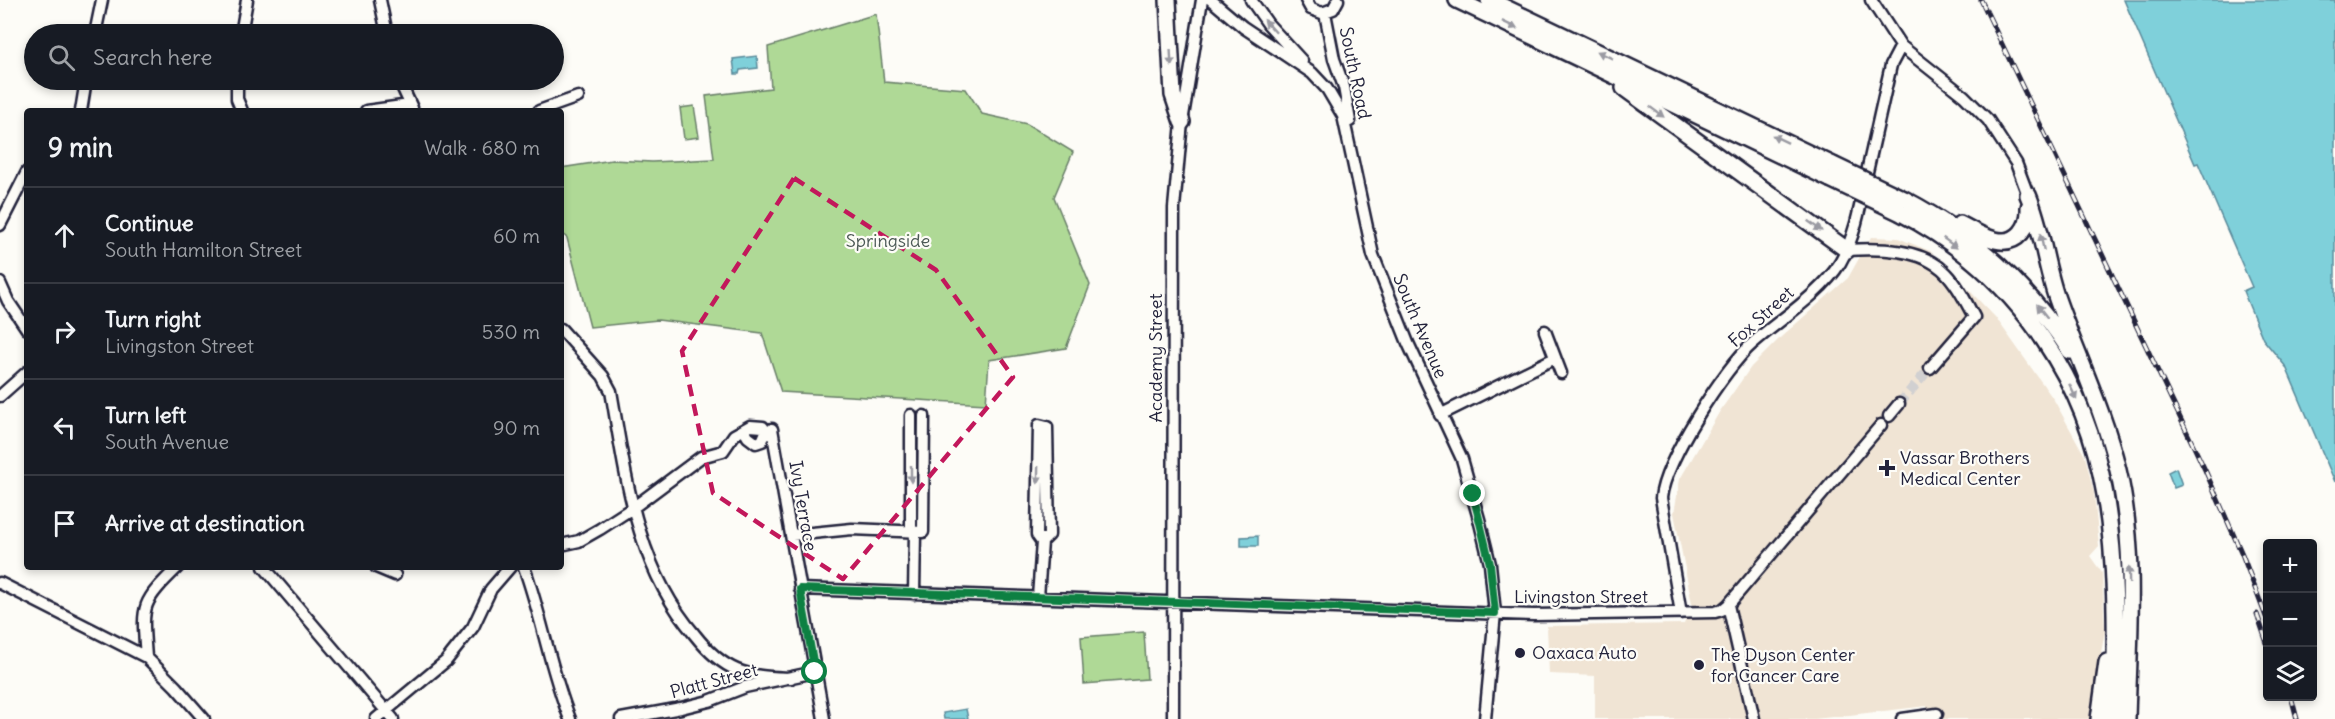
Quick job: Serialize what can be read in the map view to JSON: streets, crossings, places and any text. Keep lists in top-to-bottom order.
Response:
{
  "streets": {
    "street": [
      "South Road",
      "Fox Street",
      "South Avenue",
      "Academy Street",
      "Ivy Terrace",
      "Livingston Street",
      "Platt Street"
    ]
  },
  "crossings": [
    ["South Road", "South Avenue"],
    ["Fox Street", "Livingston Street"],
    ["South Avenue", "Livingston Street"],
    ["Academy Street", "Livingston Street"],
    ["Ivy Terrace", "Livingston Street"],
    ["Ivy Terrace", "Platt Street"]
  ],
  "parks": ["Springside"],
  "places": {
    "health": ["Vassar Brothers Medical Center"],
    "other": ["Oaxaca Auto", "The Dyson Center for Cancer Care"]
  },
  "page": {
    "search": "Search here",
    "heading": ["9 min", "Walk · 680 m"],
    "list": [
      ["Continue", "South Hamilton Street", "60 m"],
      ["Turn right", "Livingston Street", "530 m"],
      ["Turn left", "South Avenue", "90 m"],
      "Arrive at destination"
    ],
    "map_buttons": ["+", "−"]
  }
}
